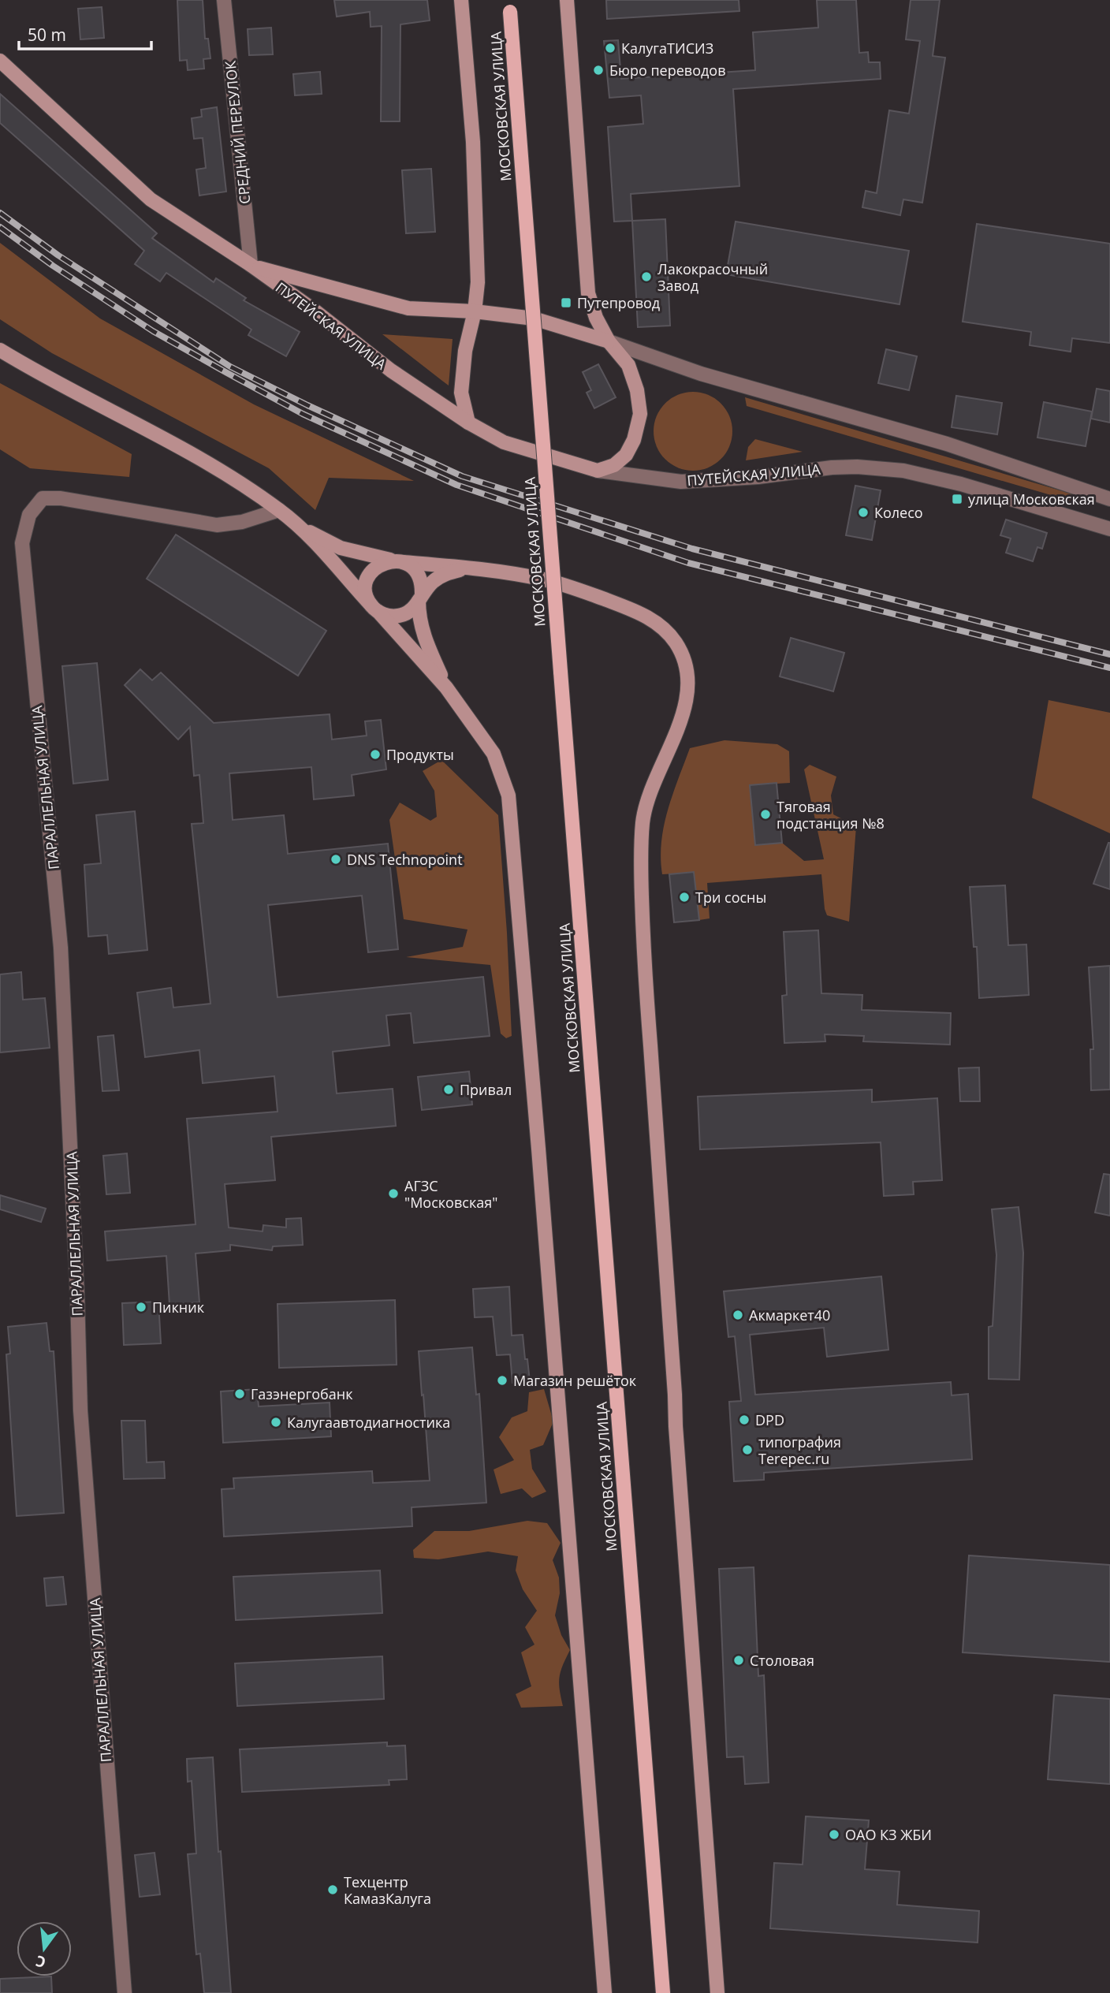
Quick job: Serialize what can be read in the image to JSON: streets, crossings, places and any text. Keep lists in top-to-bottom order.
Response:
{
  "streets": {
    "main road": ["МОСКОВСКАЯ УЛИЦА", "ПУТЕЙСКАЯ УЛИЦА"],
    "street": ["СРЕДНИЙ ПЕРЕУЛОК", "ПАРАЛЛЕЛЬНАЯ УЛИЦА"]
  },
  "crossings": [
    ["СРЕДНИЙ ПЕРЕУЛОК", "ПУТЕЙСКАЯ УЛИЦА"]
  ],
  "places": {
    "other": [
      "КалугаТИСИЗ",
      "Бюро переводов",
      "Лакокрасочный Завод",
      "Колесо",
      "Продукты",
      "Тяговая подстанция №8",
      "DNS Technopoint",
      "Три сосны",
      "Привал",
      "АГЗС \"Московская\"",
      "Пикник",
      "Акмаркет40",
      "Магазин решёток",
      "Газэнергобанк",
      "DPD",
      "Калугаавтодиагностика",
      "типография Terepec.ru",
      "Столовая",
      "ОАО КЗ ЖБИ",
      "Техцентр КамазКалуга"
    ],
    "transit": ["Путепровод", "улица Московская"]
  },
  "scale_bar": "50 m",
  "north": "bottom"
}
